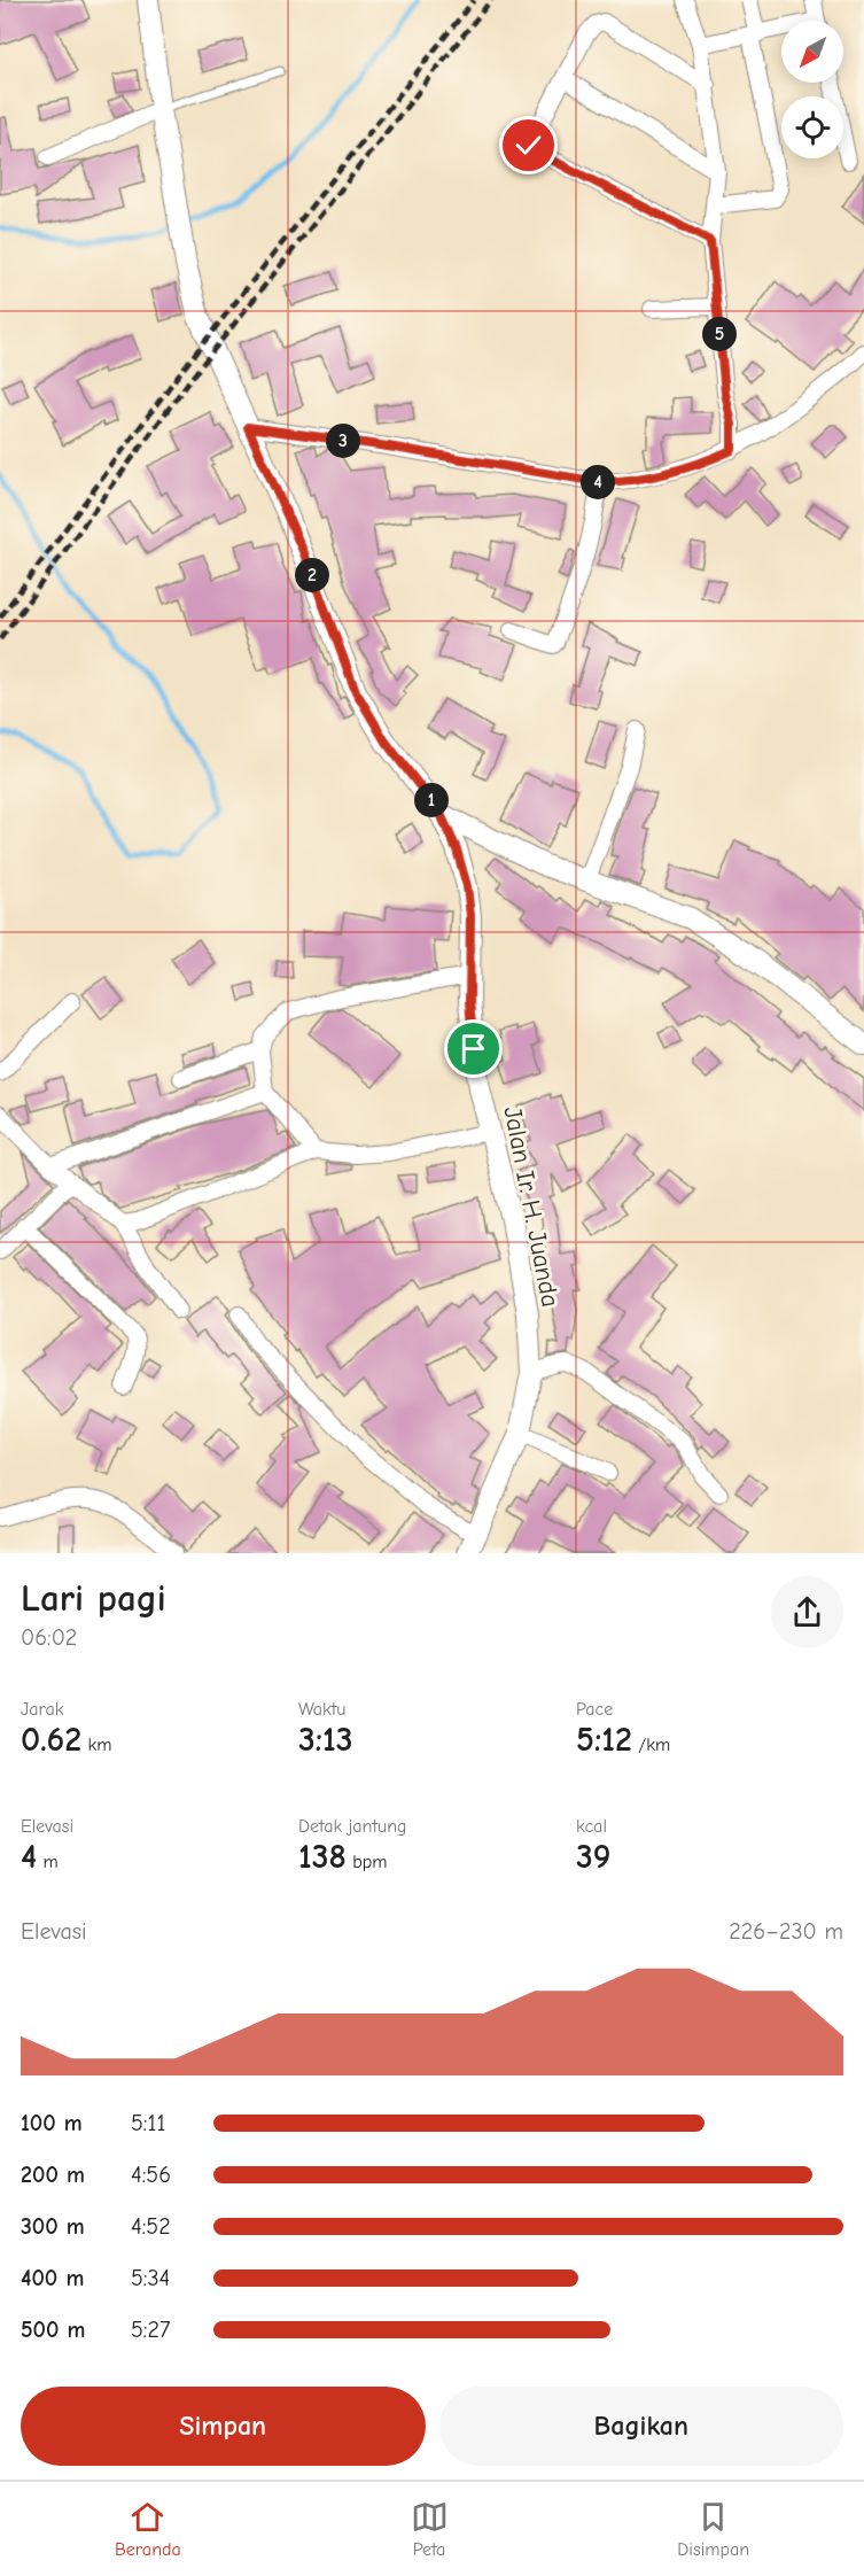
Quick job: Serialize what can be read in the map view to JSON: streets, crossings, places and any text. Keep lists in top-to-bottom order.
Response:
{
  "streets": {
    "street": ["Jalan Ir. H. Juanda"]
  },
  "north": "bottom left",
  "page": {
    "pins": [
      "5",
      "3",
      "4",
      "2",
      "1"
    ],
    "heading": ["Lari pagi", "06:02"],
    "stats": [
      ["Jarak", "0.62 km"],
      ["Waktu", "3:13"],
      ["Pace", "5:12 /km"],
      ["Elevasi", "4 m"],
      ["Detak jantung", "138 bpm"],
      ["kcal", "39"]
    ],
    "chart": ["Elevasi", "226–230 m"],
    "list": [
      {
        "name": "100 m",
        "note": "5:11"
      },
      {
        "name": "200 m",
        "note": "4:56"
      },
      {
        "name": "300 m",
        "note": "4:52"
      },
      {
        "name": "400 m",
        "note": "5:34"
      },
      {
        "name": "500 m",
        "note": "5:27"
      }
    ],
    "buttons": ["Simpan", "Bagikan"],
    "tabs": ["Beranda", "Peta", "Disimpan"]
  }
}
